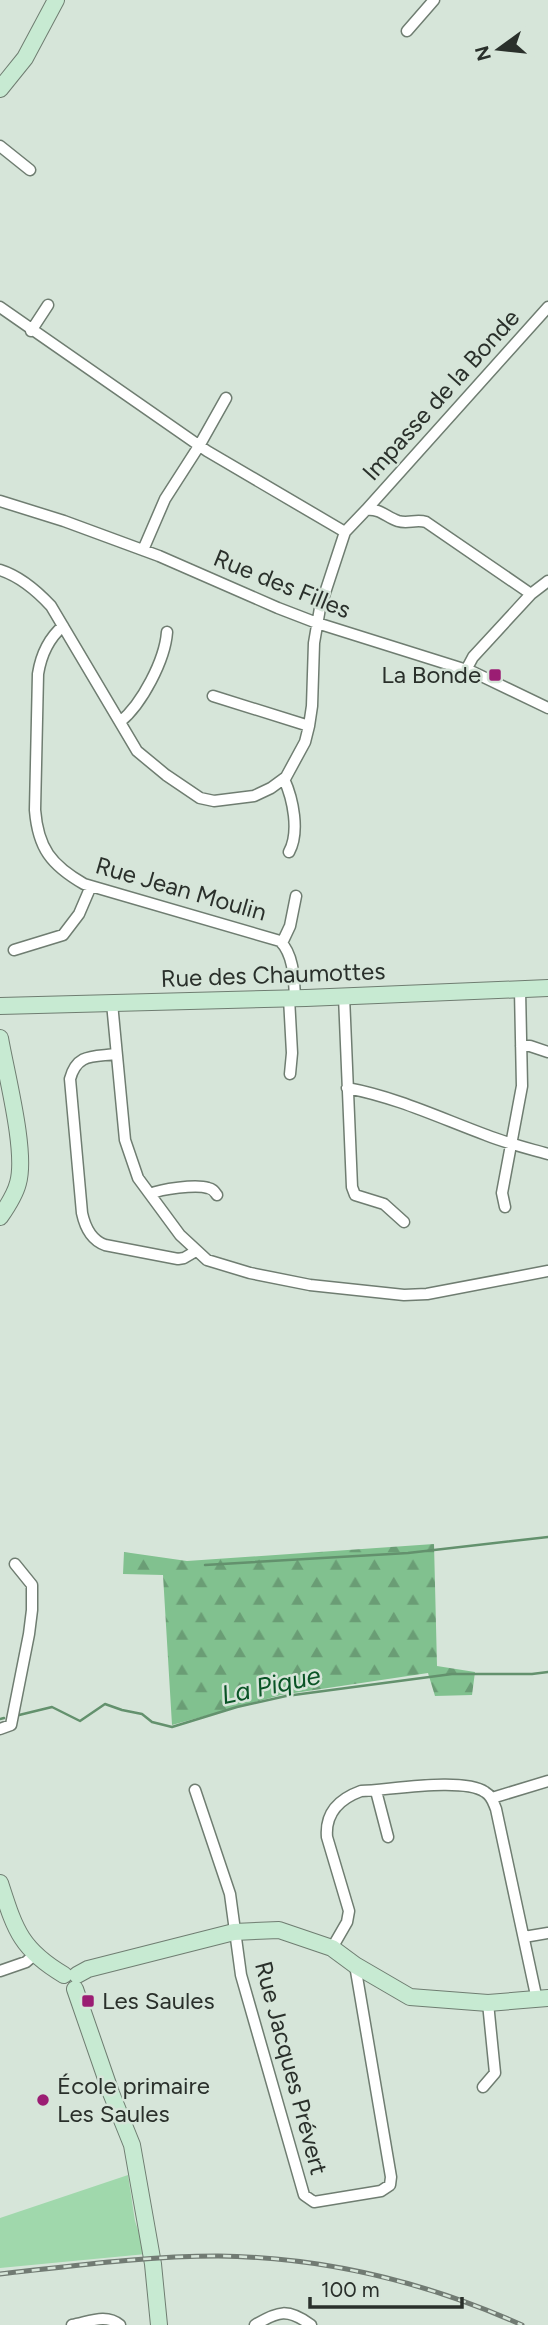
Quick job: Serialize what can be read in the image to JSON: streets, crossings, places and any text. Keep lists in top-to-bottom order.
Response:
{
  "streets": {
    "street": [
      "Impasse de la Bonde",
      "Rue des Filles",
      "Rue Jean Moulin",
      "Rue des Chaumottes",
      "Rue Jacques Prévert"
    ]
  },
  "crossings": [
    ["Rue Jean Moulin", "Rue des Chaumottes"]
  ],
  "water": ["La Pique"],
  "places": {
    "transit": ["La Bonde", "Les Saules"],
    "other": ["École primaire Les Saules"]
  },
  "scale_bar": "100 m",
  "north": "left"
}
